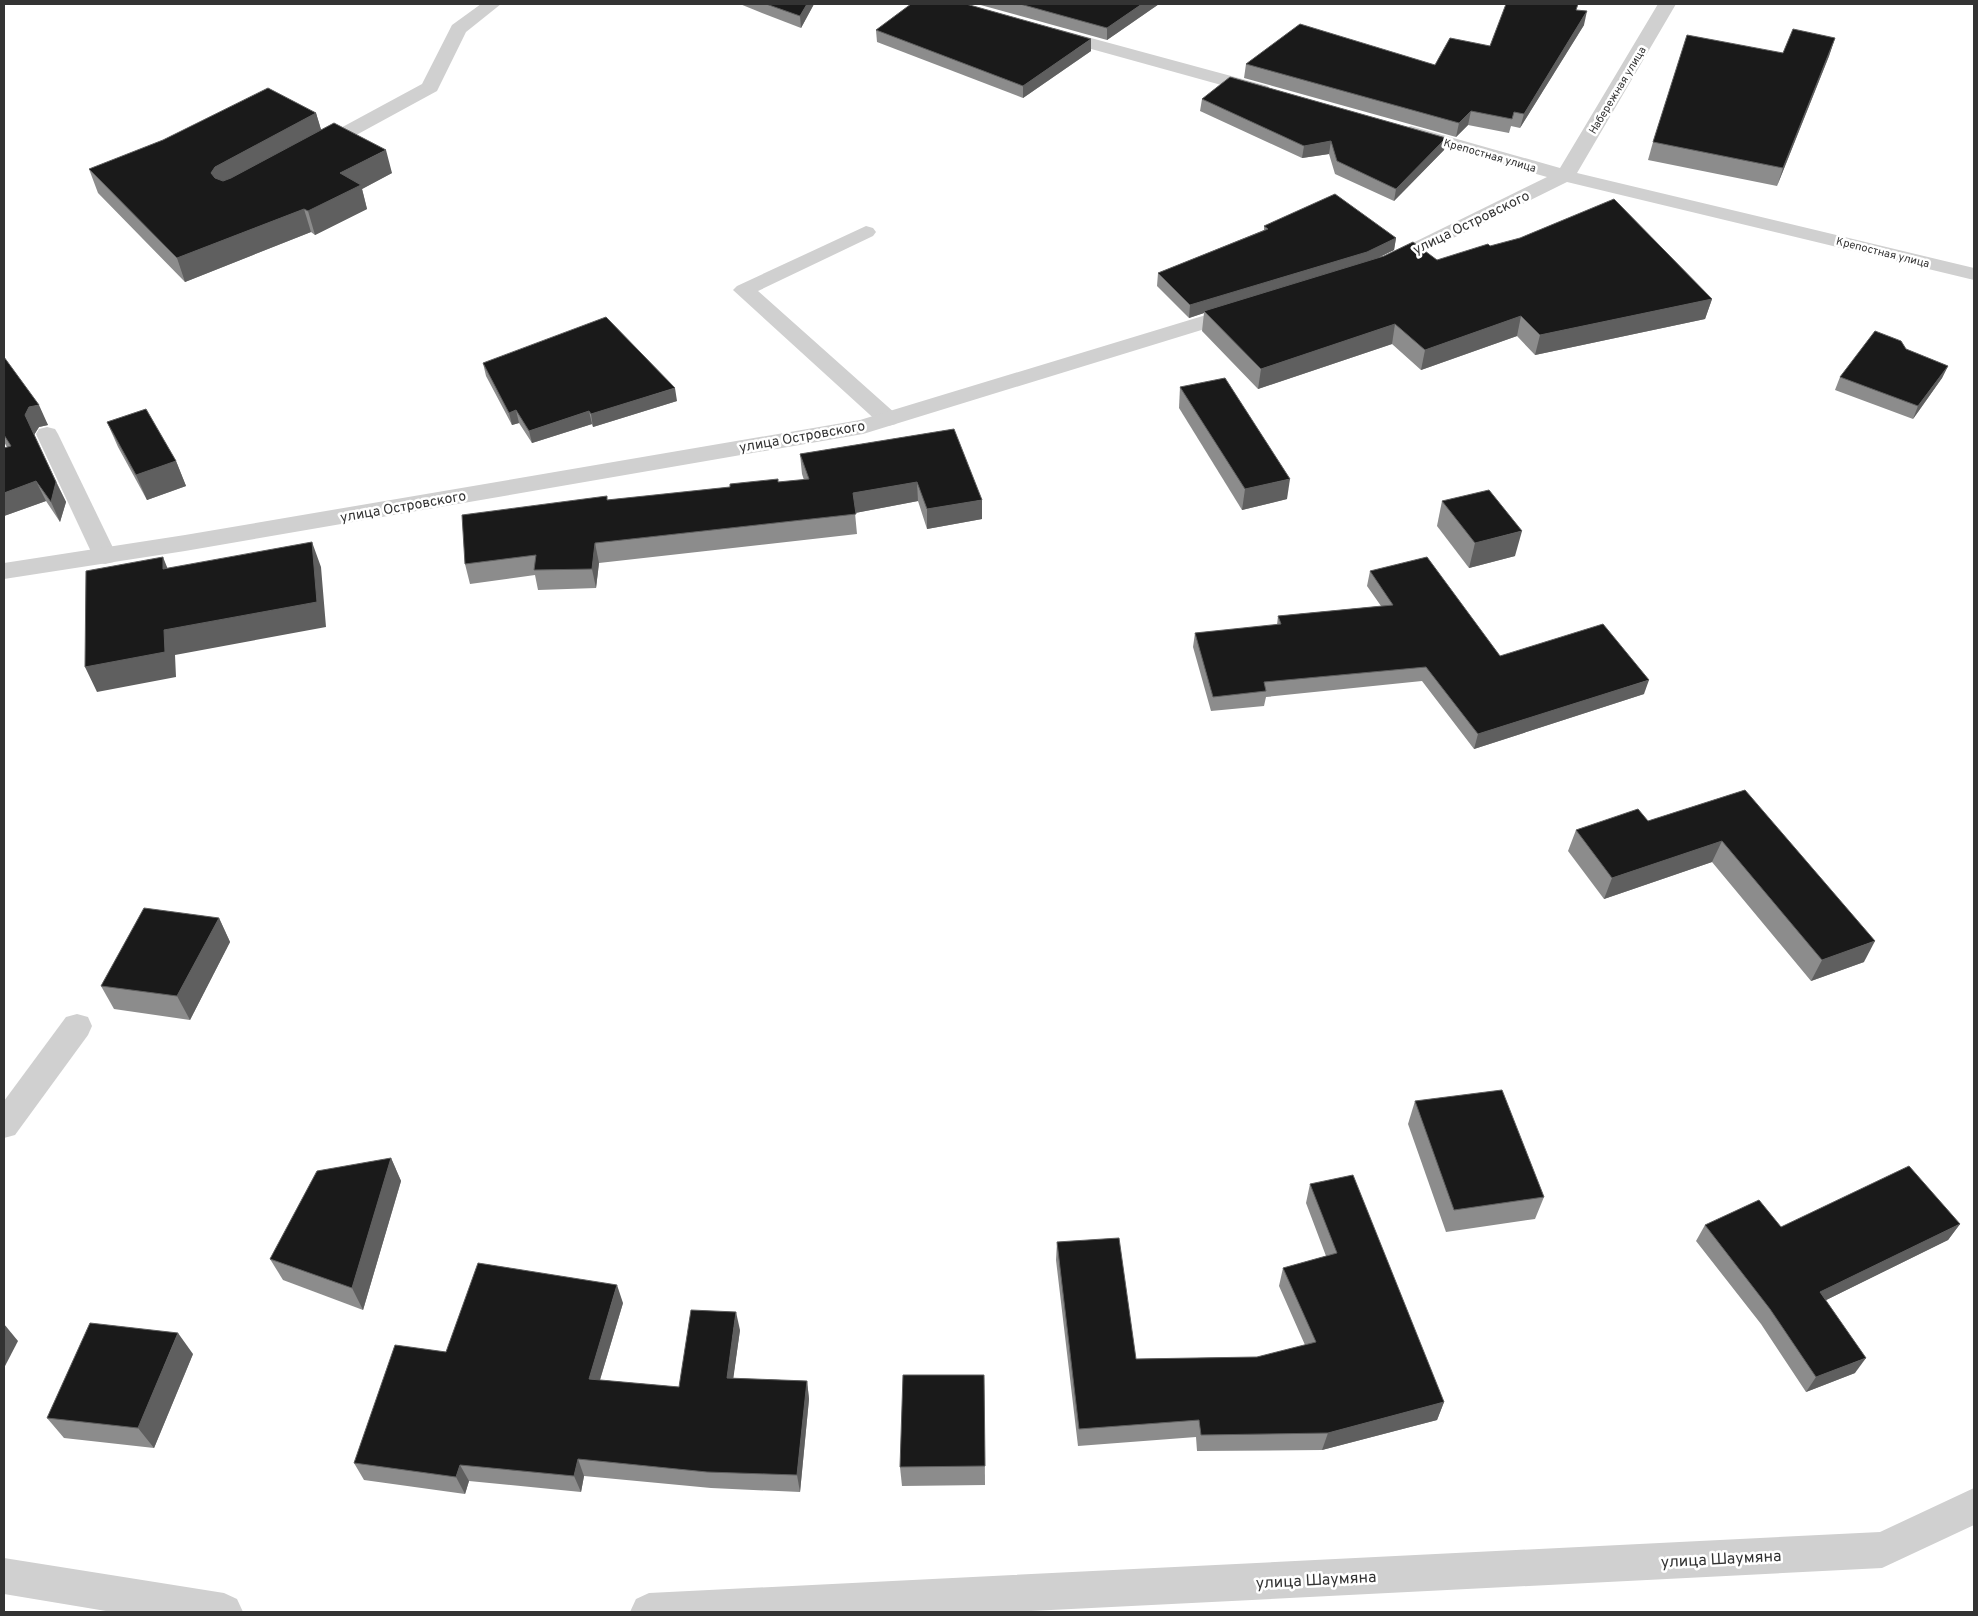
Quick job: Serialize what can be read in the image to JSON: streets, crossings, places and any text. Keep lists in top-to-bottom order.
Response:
{
  "streets": {
    "street": [
      "Набережная улица",
      "Крепостная улица",
      "улица Островского",
      "улица Шаумяна"
    ]
  },
  "crossings": [
    ["Набережная улица", "Крепостная улица"],
    ["Набережная улица", "улица Островского"],
    ["Крепостная улица", "улица Островского"]
  ]
}
